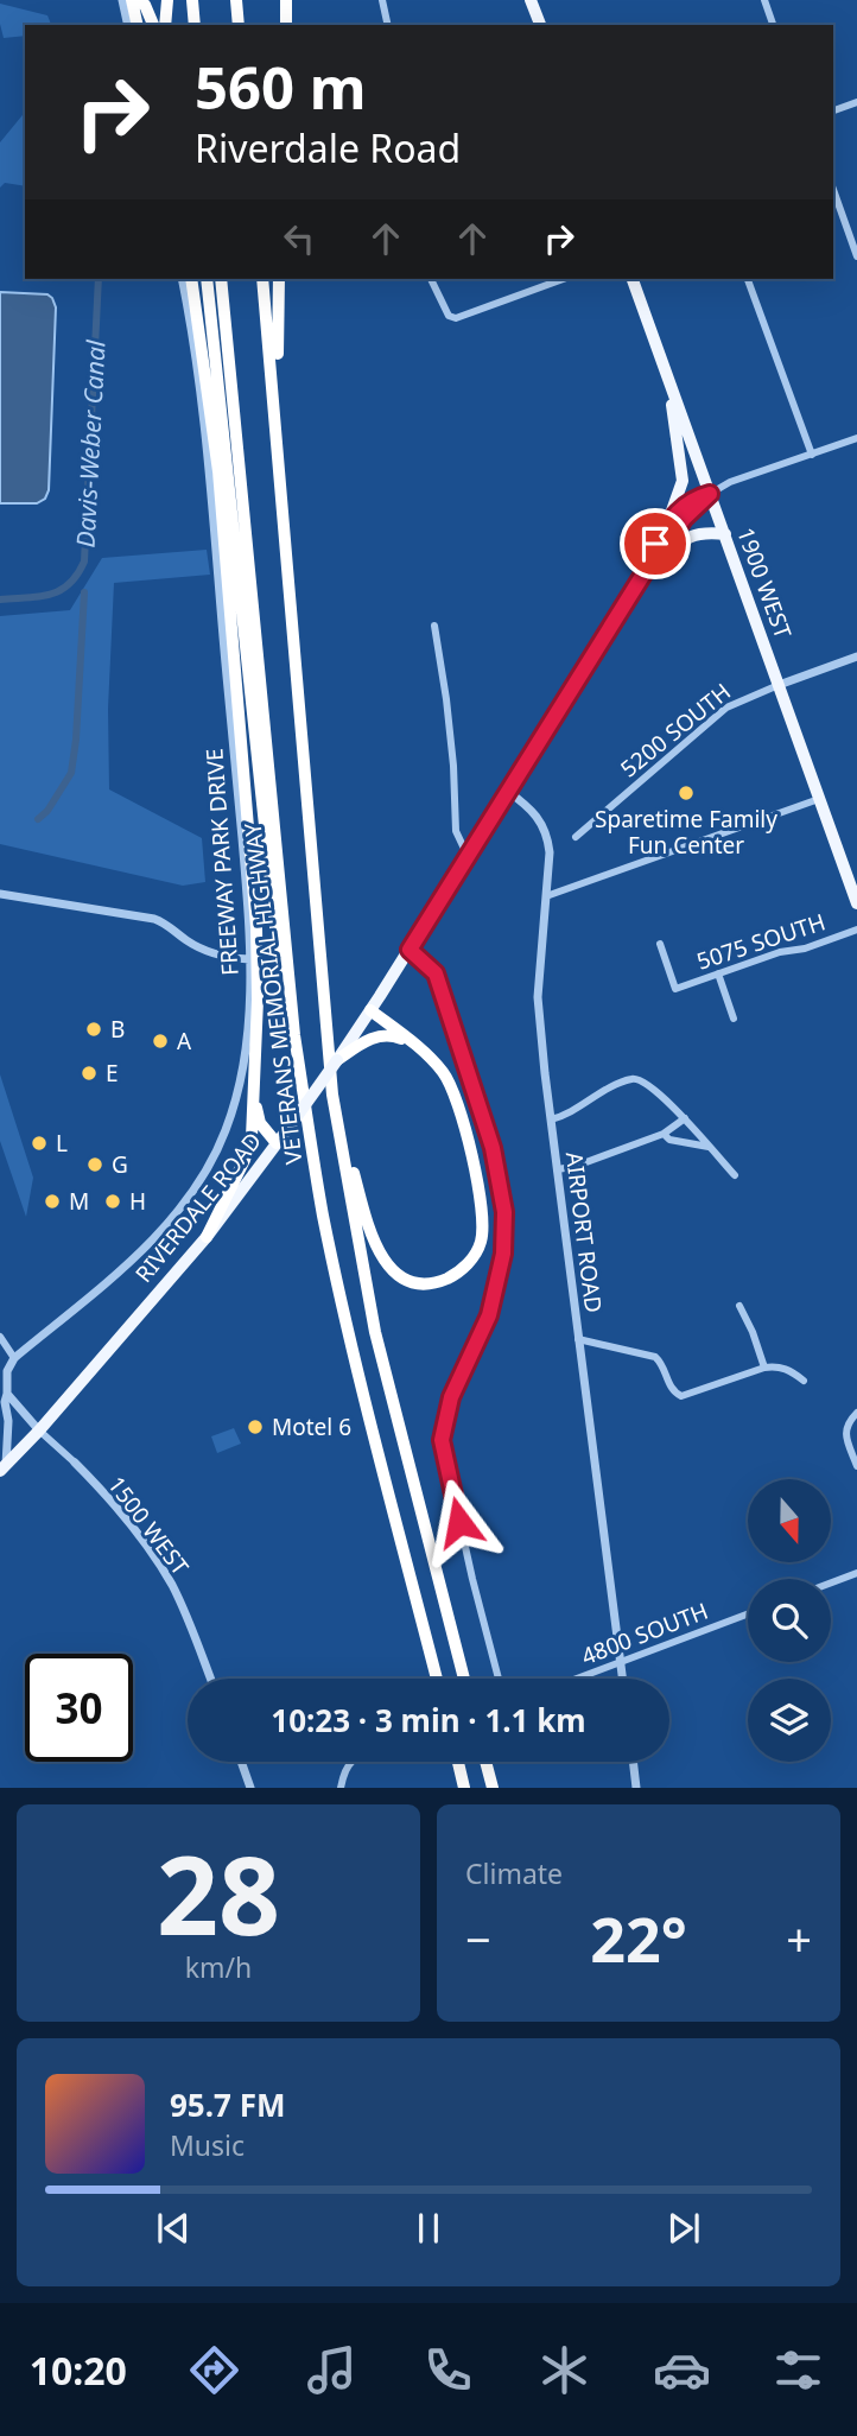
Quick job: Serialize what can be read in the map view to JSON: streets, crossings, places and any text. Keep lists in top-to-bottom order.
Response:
{
  "streets": {
    "highway": ["VETERANS MEMORIAL HIGHWAY"],
    "main road": ["1900 WEST", "RIVERDALE ROAD"],
    "street": [
      "5200 SOUTH",
      "FREEWAY PARK DRIVE",
      "5075 SOUTH",
      "AIRPORT ROAD",
      "1500 WEST",
      "4800 SOUTH"
    ]
  },
  "crossings": [
    ["1900 WEST", "5200 SOUTH"],
    ["1900 WEST", "RIVERDALE ROAD"],
    ["RIVERDALE ROAD", "AIRPORT ROAD"],
    ["RIVERDALE ROAD", "1500 WEST"],
    ["AIRPORT ROAD", "4800 SOUTH"]
  ],
  "water": ["Davis-Weber Canal"],
  "places": [
    "Sparetime Family Fun Center",
    "B",
    "A",
    "E",
    "L",
    "G",
    "M",
    "H",
    "Motel 6"
  ],
  "north": "bottom",
  "page": {
    "turn": ["560 m", "Riverdale Road"],
    "limit": "30",
    "trip": "10:23 · 3 min · 1.1 km",
    "tile": [
      ["28", "km/h"],
      "Climate"
    ],
    "heat": ["−", "22°", "+"],
    "song": ["95.7 FM", "Music"],
    "tabs": "10:20"
  }
}
